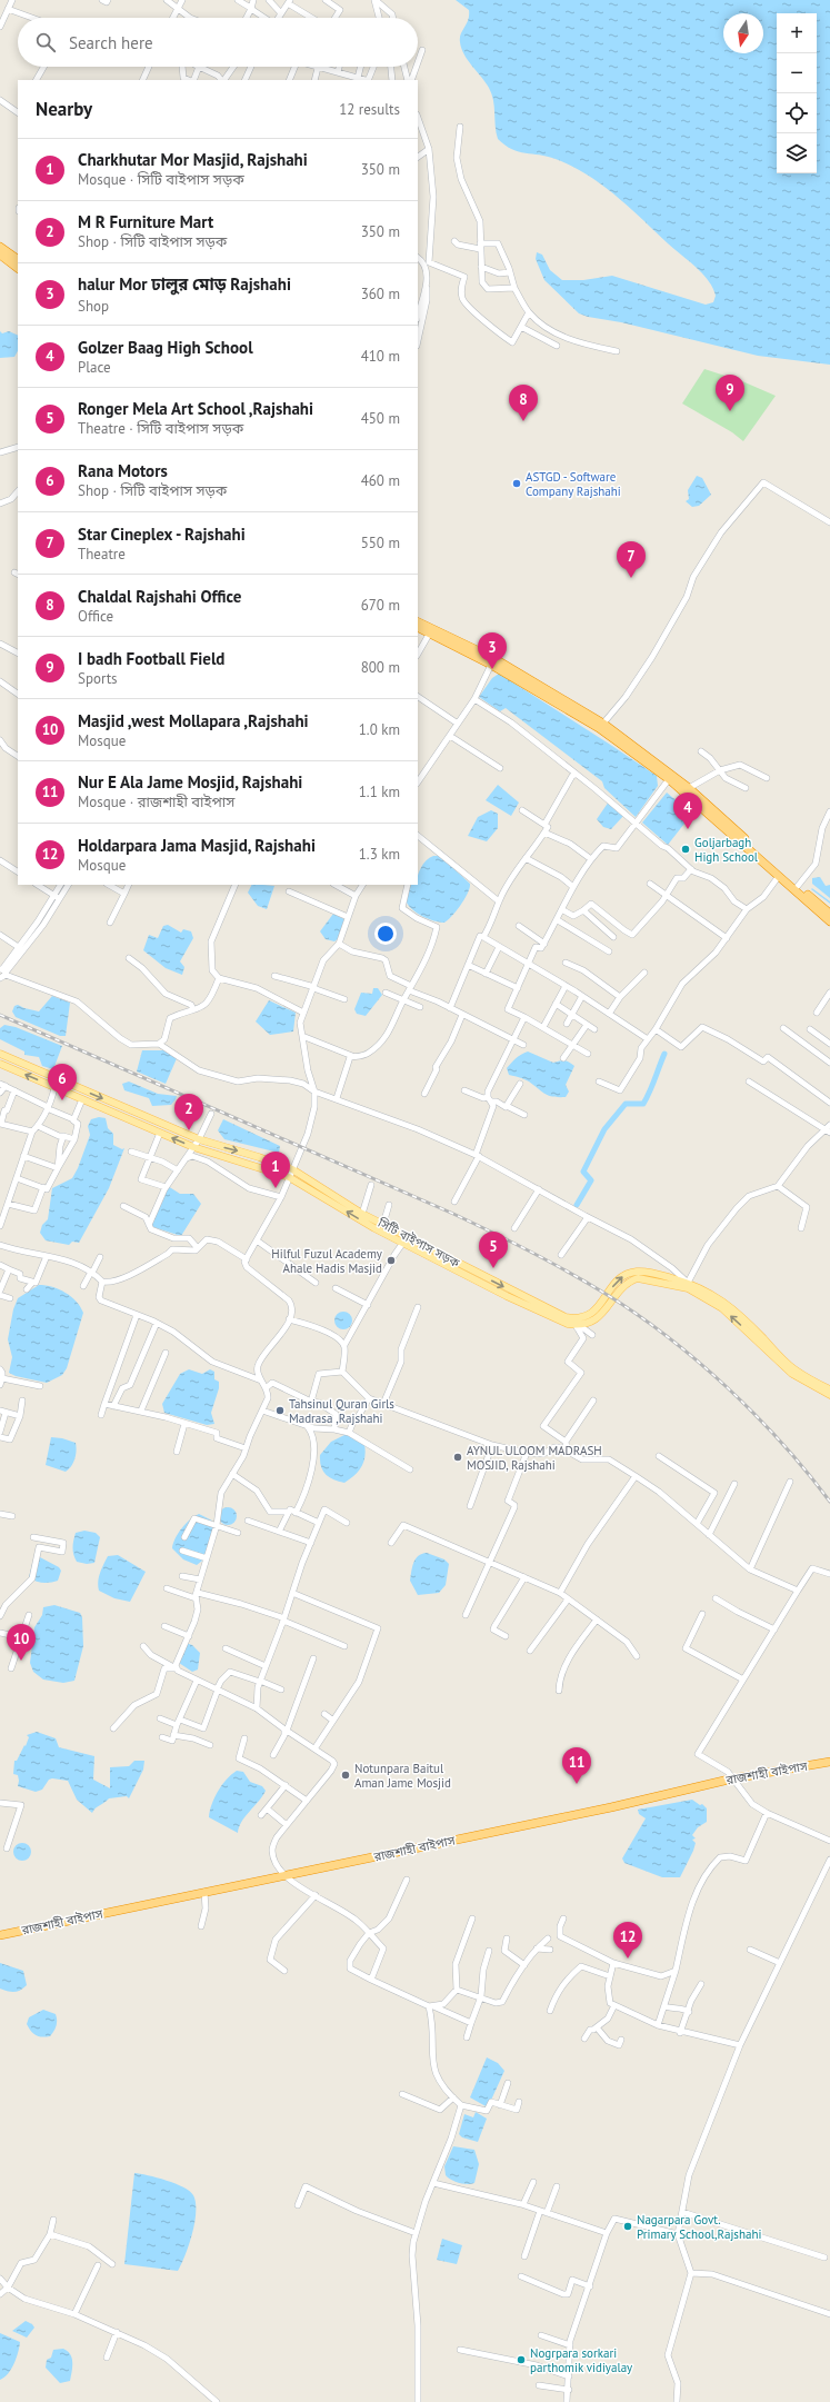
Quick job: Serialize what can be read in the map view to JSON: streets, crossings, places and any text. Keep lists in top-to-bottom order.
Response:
{
  "streets": {
    "highway": ["রাজশাহী বাইপাস"],
    "main road": ["সিটি বাইপাস সড়ক"]
  },
  "places": [
    "ASTGD - Software Company Rajshahi",
    "Goljarbagh High School",
    "Hilful Fuzul Academy Ahale Hadis Masjid",
    "Tahsinul Quran Girls Madrasa ,Rajshahi",
    "AYNUL ULOOM MADRASH MOSJID, Rajshahi",
    "Notunpara Baitul Aman Jame Mosjid",
    "Nagarpara Govt. Primary School,Rajshahi",
    "Nogrpara sorkari parthomik vidiyalay"
  ],
  "north": "bottom",
  "page": {
    "map_buttons": ["+", "−"],
    "search": "Search here",
    "heading": ["Nearby", "12 results"],
    "list": [
      {
        "mark": "1",
        "name": "Charkhutar Mor Masjid, Rajshahi",
        "note": "Mosque · সিটি বাইপাস সড়ক",
        "value": "350 m"
      },
      {
        "mark": "2",
        "name": "M R Furniture Mart",
        "note": "Shop · সিটি বাইপাস সড়ক",
        "value": "350 m"
      },
      {
        "mark": "3",
        "name": "halur Mor ঢালুর মোড় Rajshahi",
        "note": "Shop",
        "value": "360 m"
      },
      {
        "mark": "4",
        "name": "Golzer Baag High School",
        "note": "Place",
        "value": "410 m"
      },
      {
        "mark": "5",
        "name": "Ronger Mela Art School ,Rajshahi",
        "note": "Theatre · সিটি বাইপাস সড়ক",
        "value": "450 m"
      },
      {
        "mark": "6",
        "name": "Rana Motors",
        "note": "Shop · সিটি বাইপাস সড়ক",
        "value": "460 m"
      },
      {
        "mark": "7",
        "name": "Star Cineplex - Rajshahi",
        "note": "Theatre",
        "value": "550 m"
      },
      {
        "mark": "8",
        "name": "Chaldal Rajshahi Office",
        "note": "Office",
        "value": "670 m"
      },
      {
        "mark": "9",
        "name": "I badh Football Field",
        "note": "Sports",
        "value": "800 m"
      },
      {
        "mark": "10",
        "name": "Masjid ,west Mollapara ,Rajshahi",
        "note": "Mosque",
        "value": "1.0 km"
      },
      {
        "mark": "11",
        "name": "Nur E Ala Jame Mosjid, Rajshahi",
        "note": "Mosque · রাজশাহী বাইপাস",
        "value": "1.1 km"
      },
      {
        "mark": "12",
        "name": "Holdarpara Jama Masjid, Rajshahi",
        "note": "Mosque",
        "value": "1.3 km"
      }
    ],
    "pins": [
      "9",
      "8",
      "7",
      "3",
      "4",
      "6",
      "2",
      "1",
      "5",
      "10",
      "11",
      "12"
    ]
  }
}
